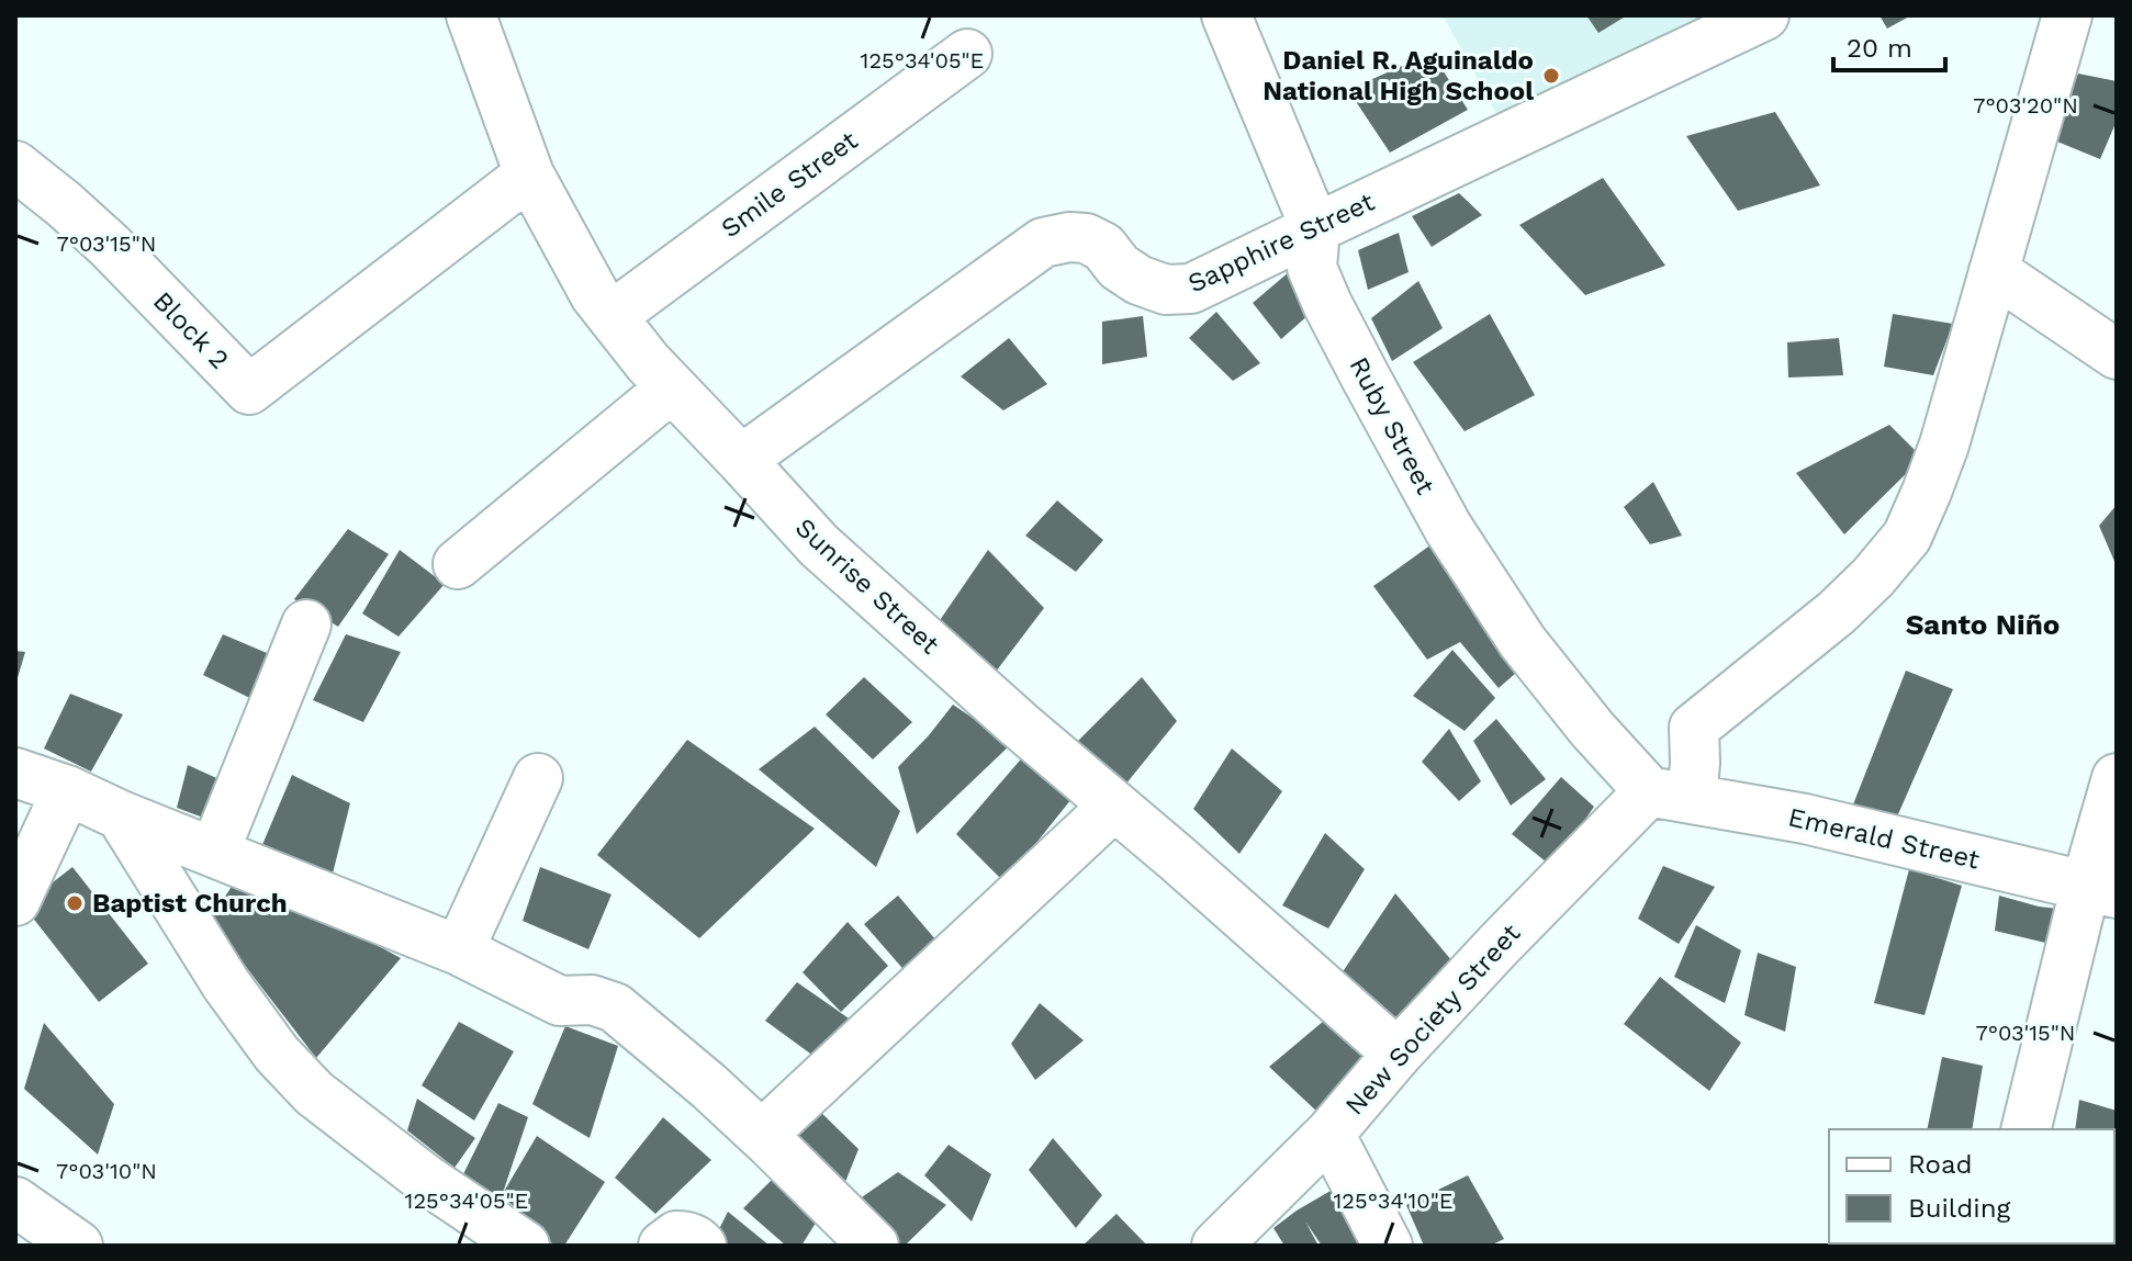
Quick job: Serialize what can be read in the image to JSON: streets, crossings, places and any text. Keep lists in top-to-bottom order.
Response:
{
  "streets": {
    "street": [
      "Smile Street",
      "Sapphire Street",
      "Block 2",
      "Ruby Street",
      "Sunrise Street",
      "Emerald Street",
      "New Society Street"
    ]
  },
  "crossings": [
    ["Smile Street", "Sunrise Street"],
    ["Sapphire Street", "Ruby Street"],
    ["Sapphire Street", "Sunrise Street"],
    ["Block 2", "Sunrise Street"],
    ["Ruby Street", "Emerald Street"],
    ["Ruby Street", "New Society Street"],
    ["Sunrise Street", "New Society Street"],
    ["Emerald Street", "New Society Street"]
  ],
  "districts": ["Santo Niño"],
  "places": ["Daniel R. Aguinaldo National High School", "Baptist Church"],
  "legend": ["Road", "Building"],
  "scale_bar": "20 m",
  "coordinates": [
    "125°34'05\"E",
    "7°03'20\"N",
    "7°03'15\"N",
    "7°03'10\"N",
    "125°34'10\"E"
  ]
}
